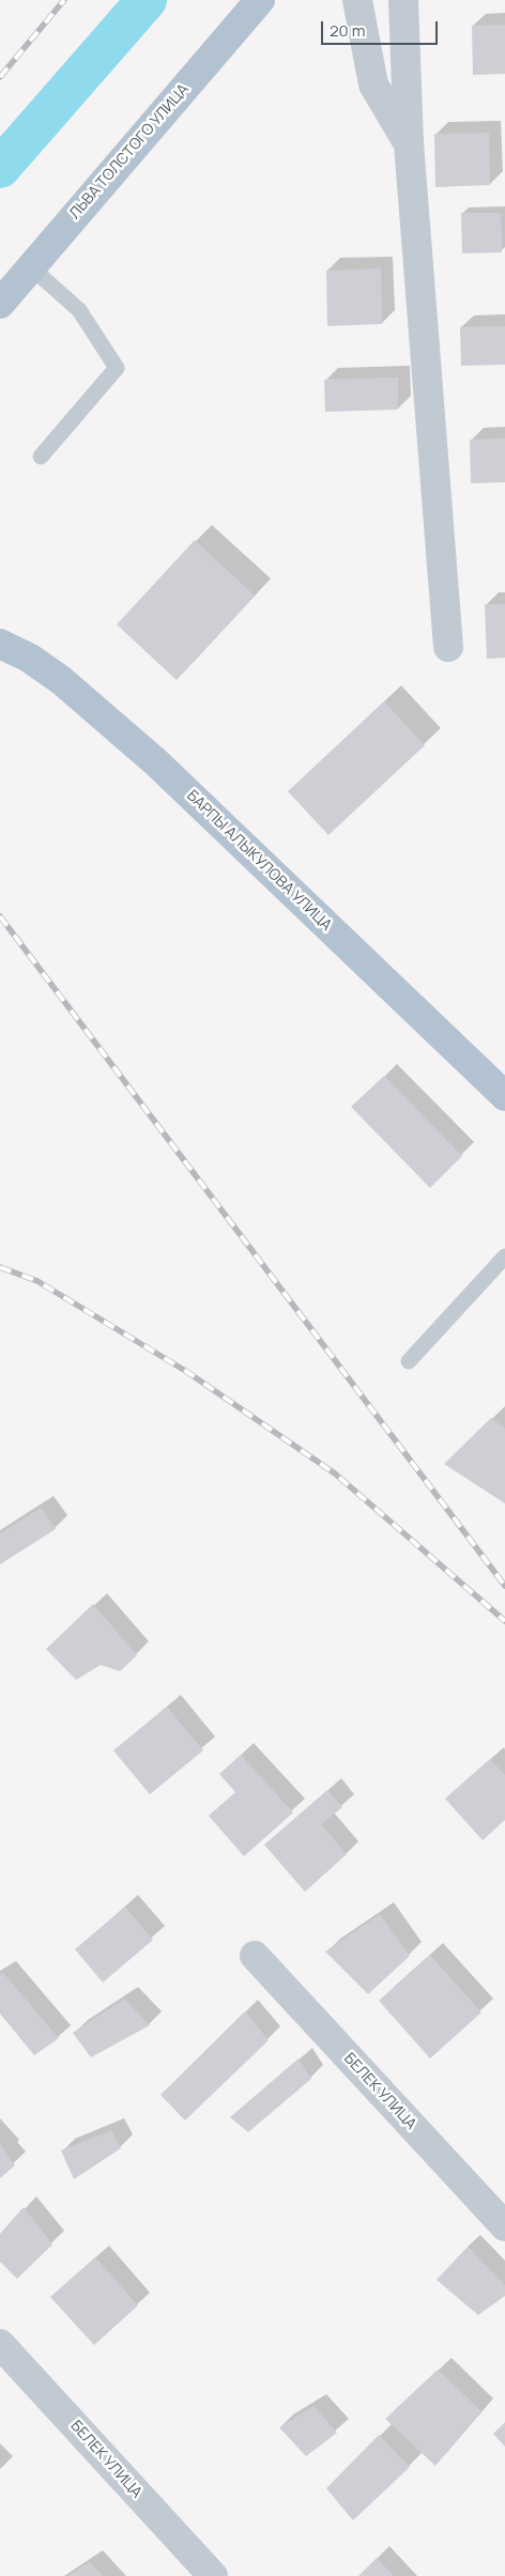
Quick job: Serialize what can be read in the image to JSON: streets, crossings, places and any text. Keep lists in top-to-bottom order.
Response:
{
  "streets": {
    "main road": ["ЛЬВА ТОЛСТОГО УЛИЦА", "БАРПЫ АЛЫКУЛОВА УЛИЦА"],
    "street": ["БЕЛЕК УЛИЦА"]
  },
  "scale_bar": "20 m"
}
